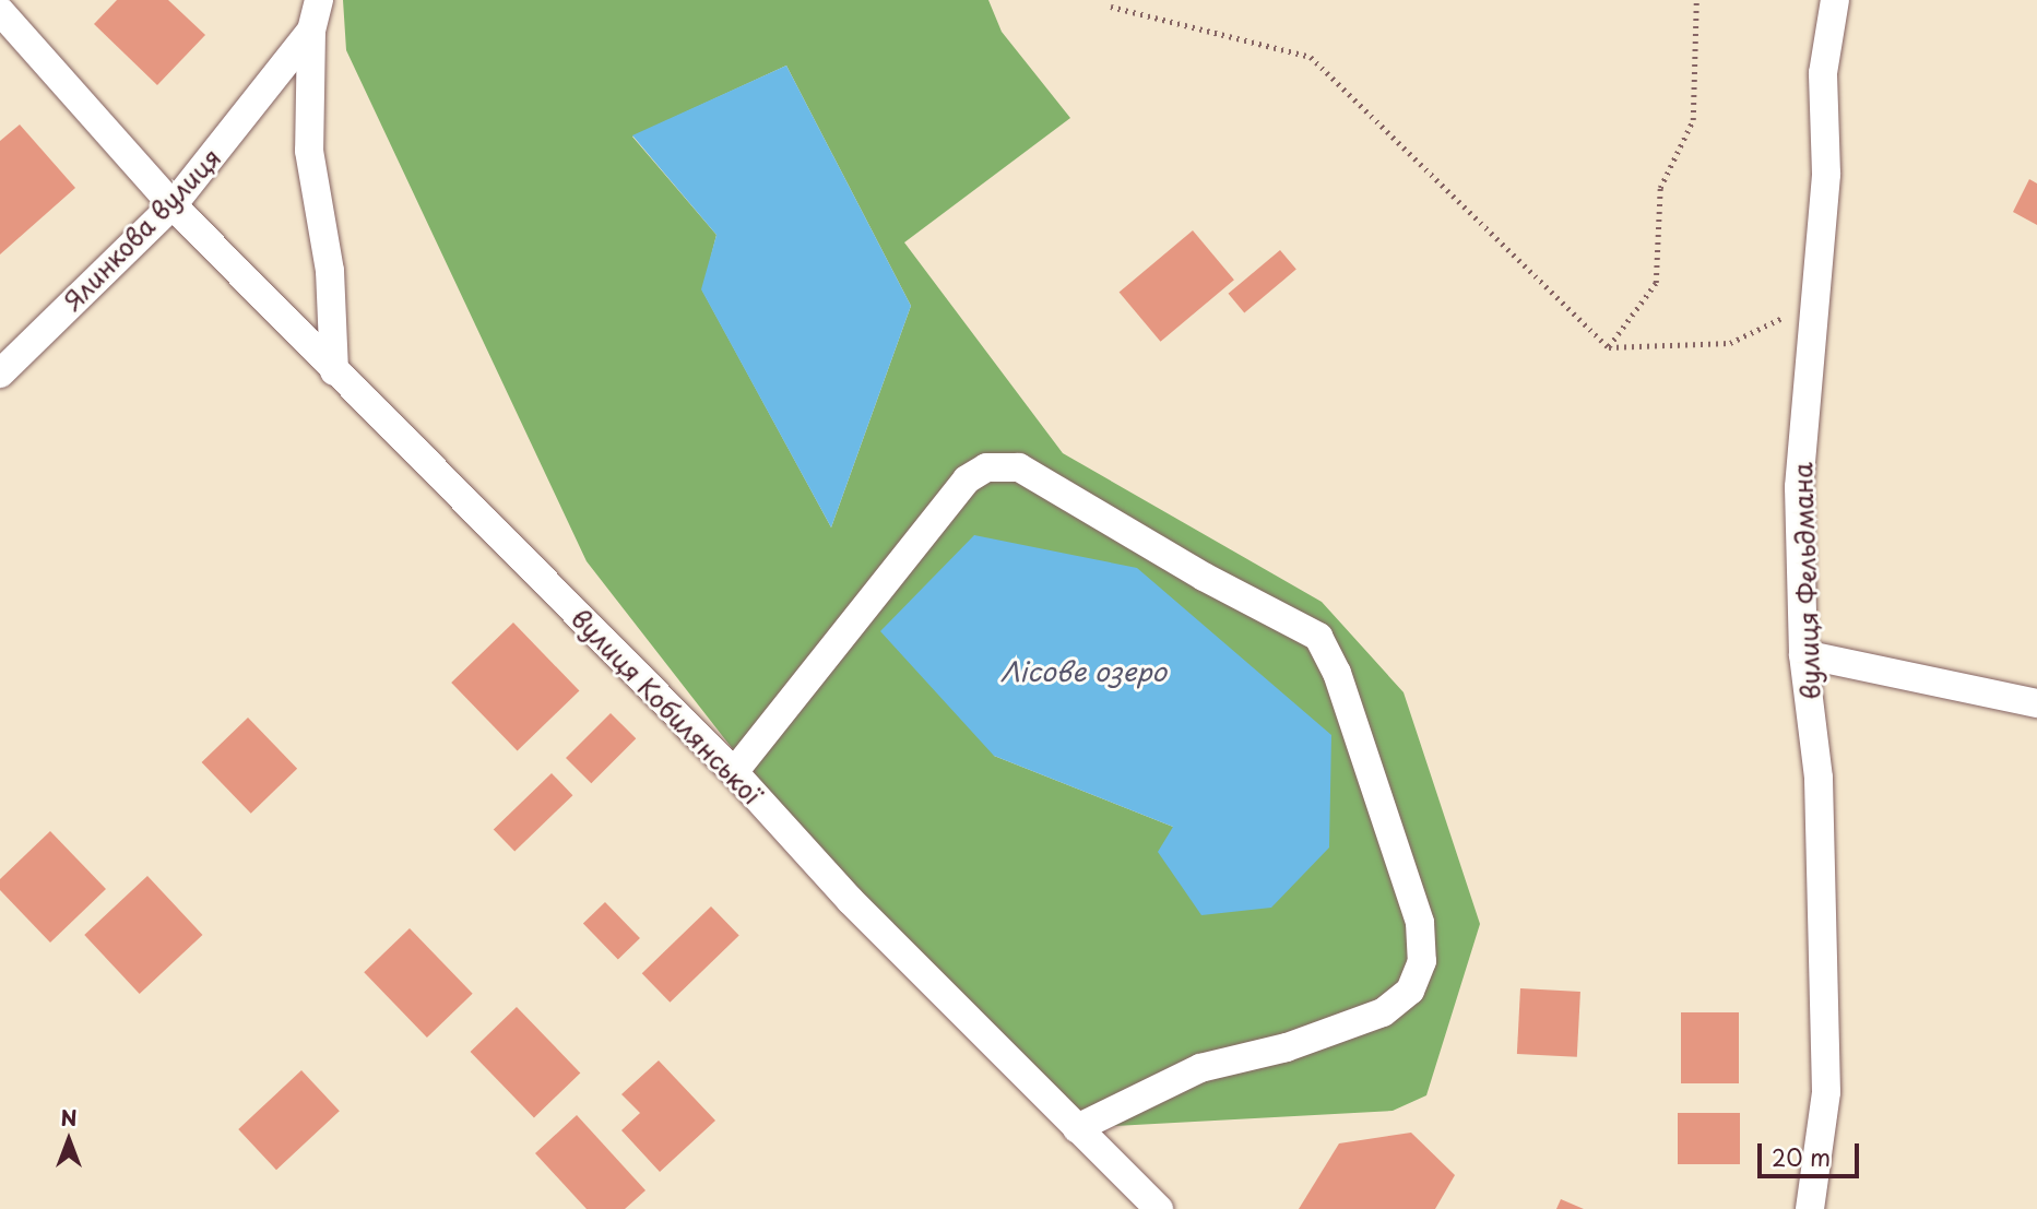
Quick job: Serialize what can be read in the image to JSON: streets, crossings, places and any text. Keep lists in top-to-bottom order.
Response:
{
  "streets": {
    "street": ["Ялинкова вулиця", "вулиця Фельдмана", "вулиця Кобилянської"]
  },
  "crossings": [
    ["Ялинкова вулиця", "вулиця Кобилянської"]
  ],
  "water": ["Лісове озеро"],
  "scale_bar": "20 m",
  "north": "top"
}
